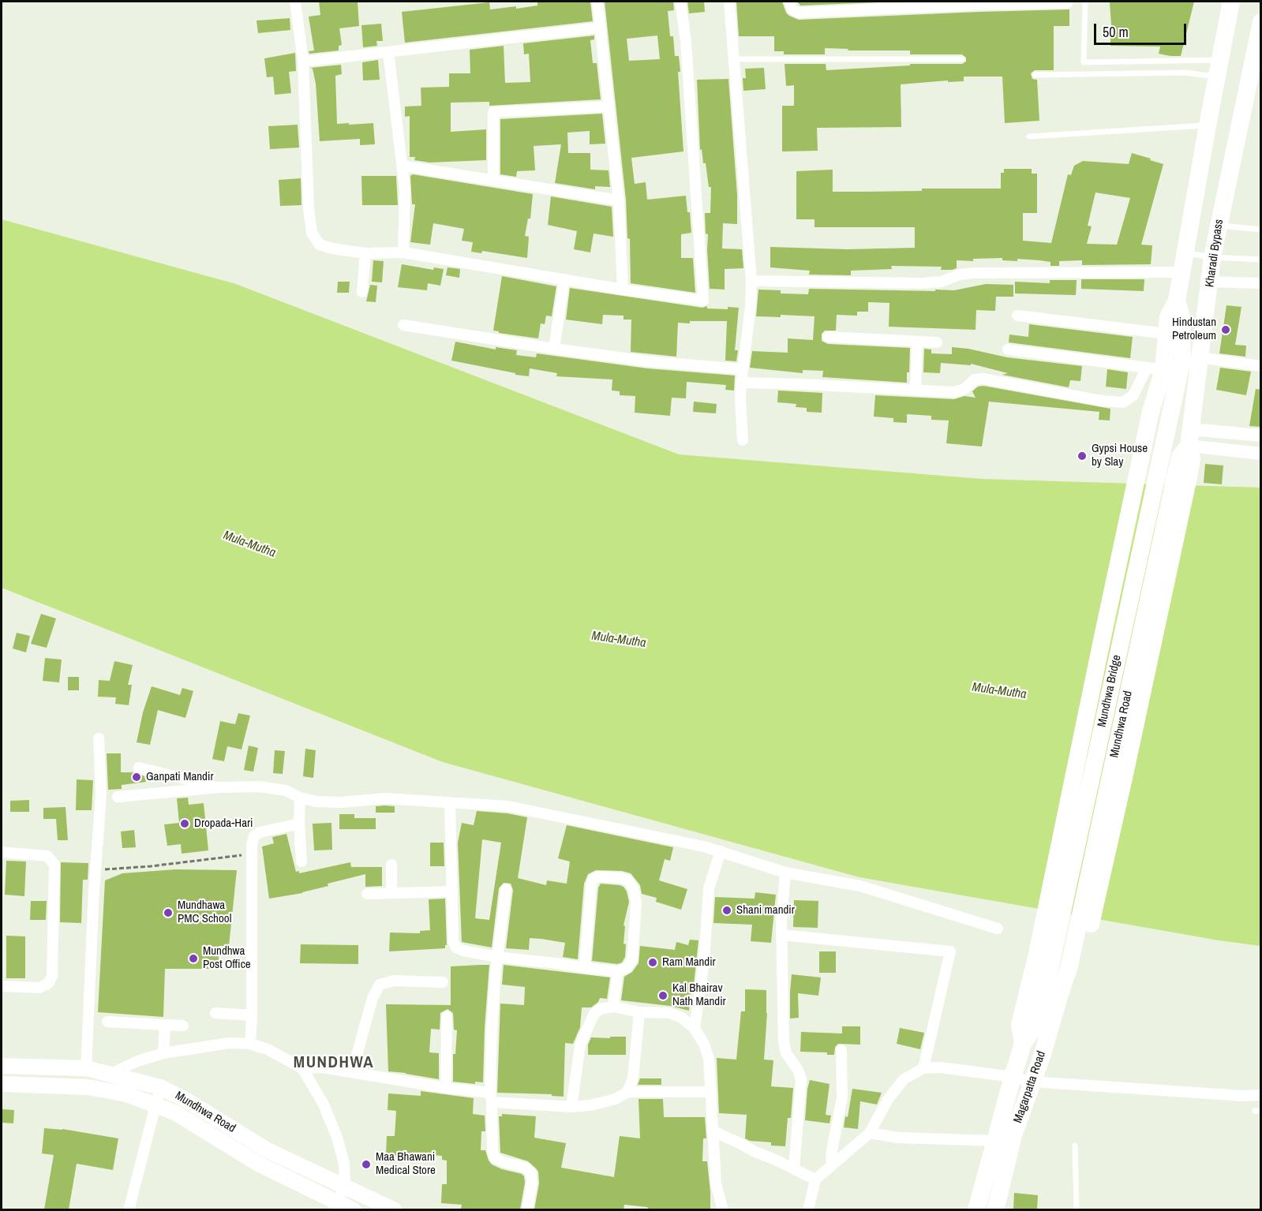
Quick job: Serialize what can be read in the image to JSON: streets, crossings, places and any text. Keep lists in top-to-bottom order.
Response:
{
  "streets": {
    "highway": [
      "Kharadi Bypass",
      "Mundhwa Bridge",
      "Mundhwa Road",
      "Magarpatta Road"
    ]
  },
  "crossings": [
    ["Kharadi Bypass", "Mundhwa Road"],
    ["Mundhwa Road", "Magarpatta Road"]
  ],
  "districts": ["MUNDHWA"],
  "water": ["Mula-Mutha"],
  "places": [
    "Hindustan Petroleum",
    "Gypsi House by Slay",
    "Ganpati Mandir",
    "Dropada-Hari",
    "Shani mandir",
    "Mundhawa PMC School",
    "Mundhwa Post Office",
    "Ram Mandir",
    "Kal Bhairav Nath Mandir",
    "Maa Bhawani Medical Store"
  ],
  "scale_bar": "50 m"
}
